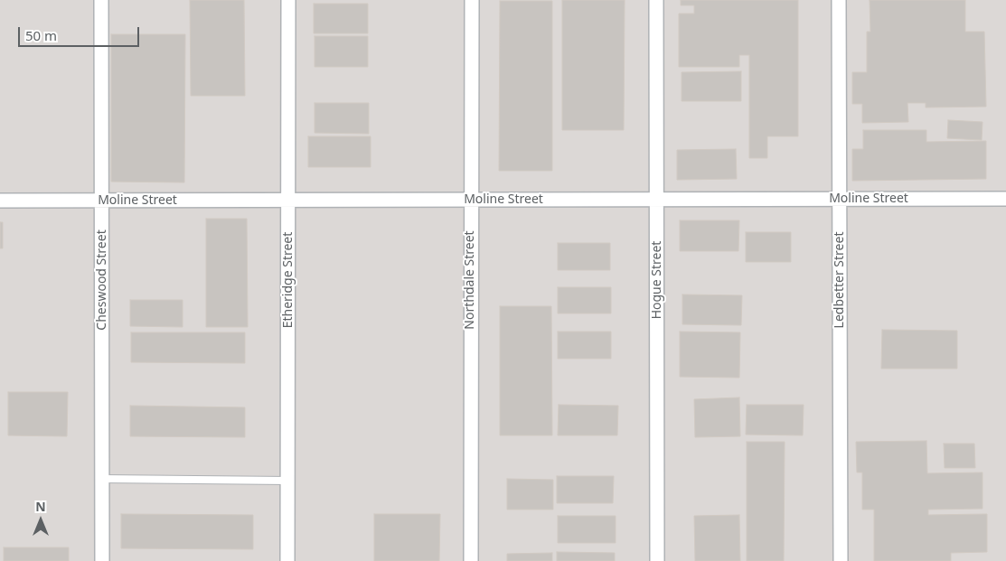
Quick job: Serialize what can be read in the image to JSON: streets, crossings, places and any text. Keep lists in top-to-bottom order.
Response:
{
  "streets": {
    "street": [
      "Moline Street",
      "Cheswood Street",
      "Etheridge Street",
      "Northdale Street",
      "Hogue Street",
      "Ledbetter Street"
    ]
  },
  "crossings": [
    ["Moline Street", "Cheswood Street"],
    ["Moline Street", "Etheridge Street"],
    ["Moline Street", "Northdale Street"],
    ["Moline Street", "Hogue Street"],
    ["Moline Street", "Ledbetter Street"]
  ],
  "scale_bar": "50 m",
  "north": "top"
}
